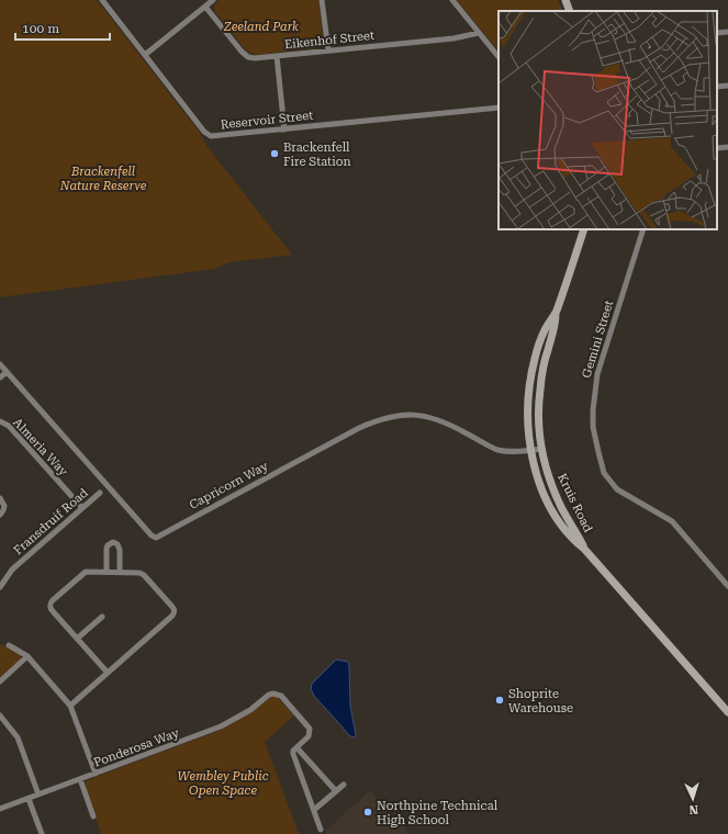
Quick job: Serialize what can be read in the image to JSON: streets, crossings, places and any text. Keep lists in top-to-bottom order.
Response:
{
  "streets": {
    "street": [
      "Eikenhof Street",
      "Reservoir Street",
      "Gemini Street",
      "Almeria Way",
      "Capricorn Way",
      "Kruis Road",
      "Fransdruif Road",
      "Ponderosa Way"
    ]
  },
  "crossings": [
    ["Almeria Way", "Fransdruif Road"],
    ["Capricorn Way", "Kruis Road"]
  ],
  "parks": ["Zeeland Park", "Brackenfell Nature Reserve", "Wembley Public Open Space"],
  "places": ["Brackenfell Fire Station", "Shoprite Warehouse", "Northpine Technical High School"],
  "scale_bar": "100 m",
  "north": "bottom"
}
